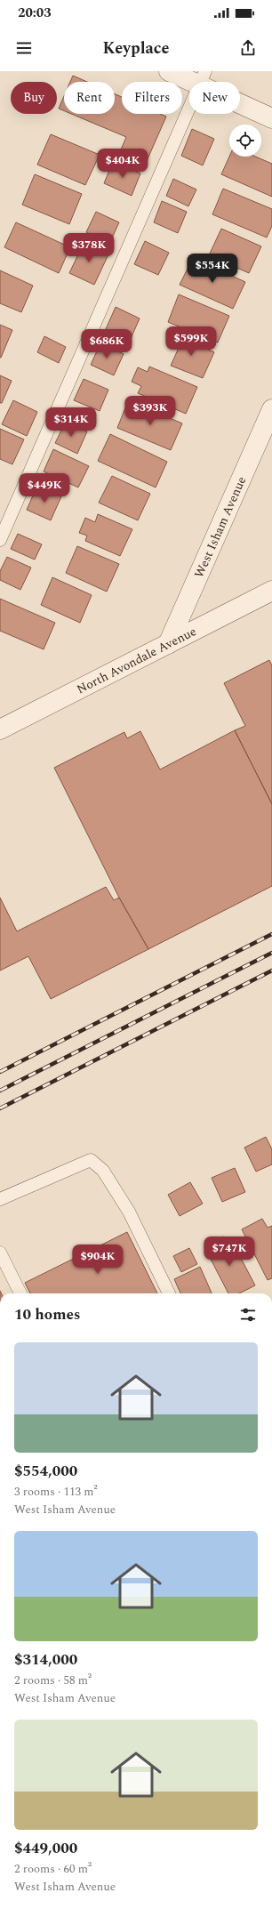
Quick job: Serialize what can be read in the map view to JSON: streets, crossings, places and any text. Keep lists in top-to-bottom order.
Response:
{
  "streets": {
    "street": ["West Isham Avenue", "North Avondale Avenue"]
  },
  "crossings": [
    ["West Isham Avenue", "North Avondale Avenue"]
  ],
  "page": {
    "status": "20:03",
    "header": "Keyplace",
    "chip": [
      "Buy",
      "Rent",
      "Filters",
      "New"
    ],
    "price": [
      "$404K",
      "$378K",
      "$554K",
      "$599K",
      "$686K",
      "$393K",
      "$314K",
      "$449K",
      "$747K",
      "$904K"
    ],
    "heading": "10 homes",
    "list": [
      {
        "name": "$554,000",
        "note": "3 rooms · 113 m² · West Isham Avenue"
      },
      {
        "name": "$314,000",
        "note": "2 rooms · 58 m² · West Isham Avenue"
      },
      {
        "name": "$449,000",
        "note": "2 rooms · 60 m² · West Isham Avenue"
      }
    ]
  }
}
